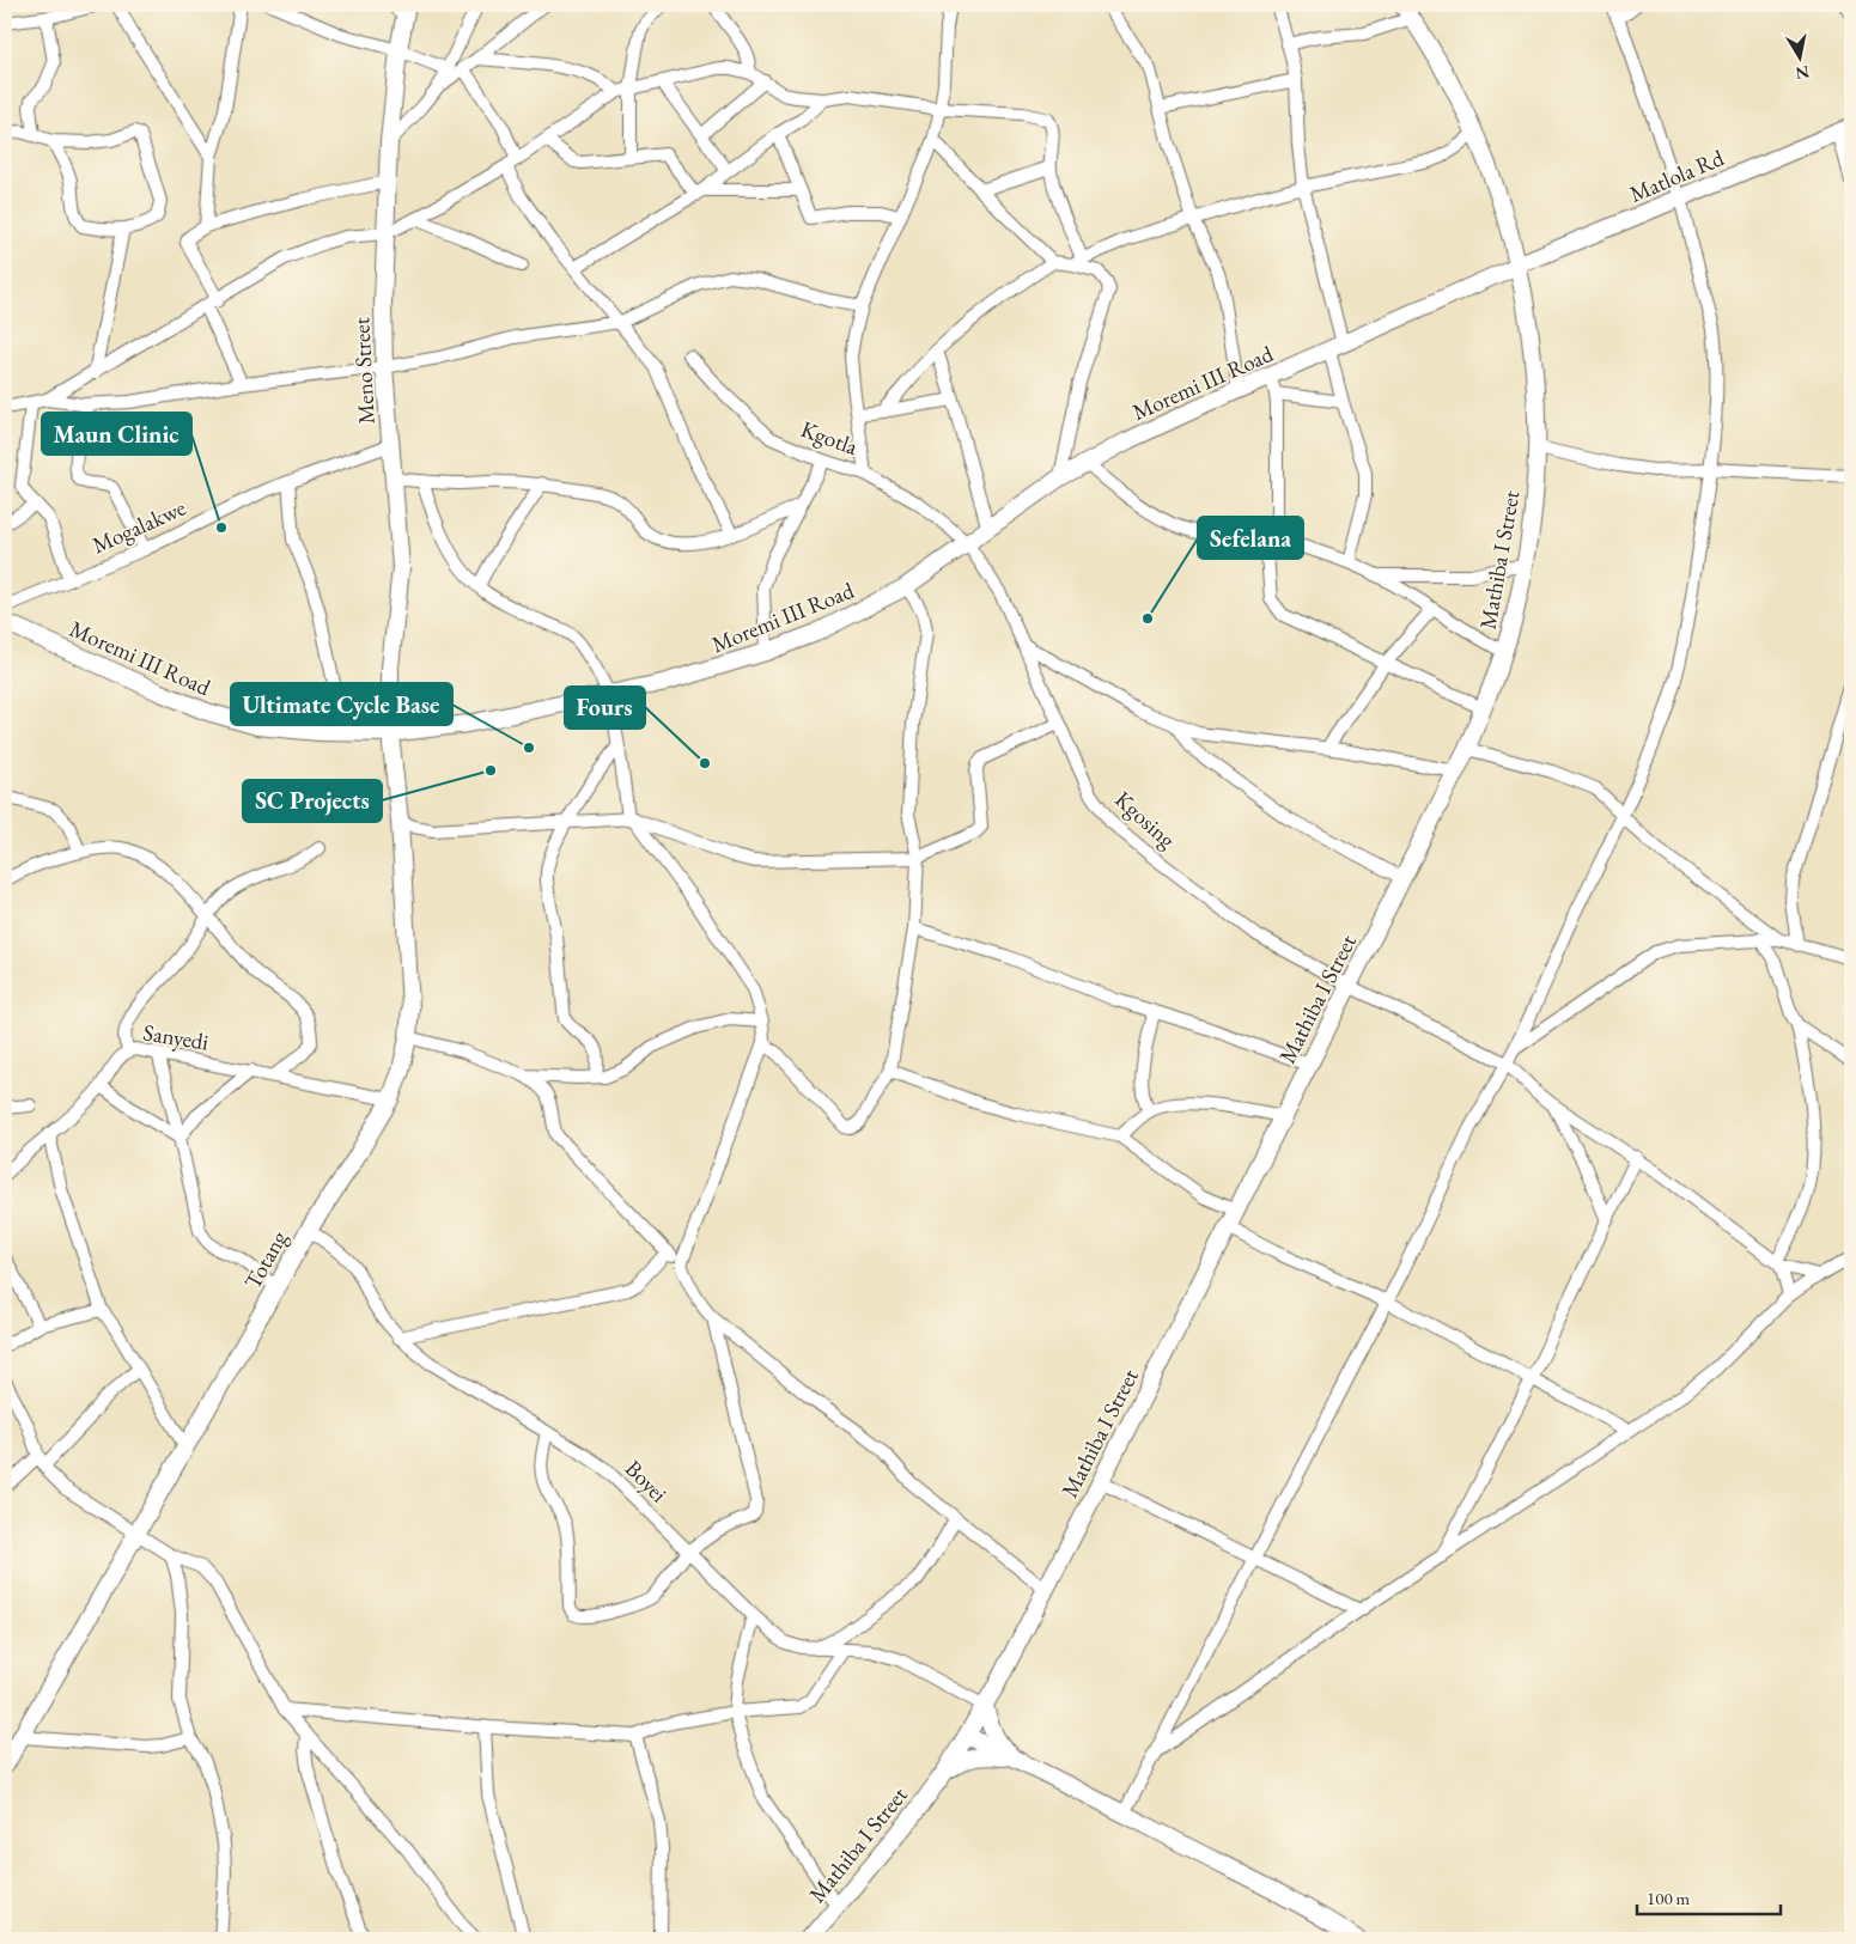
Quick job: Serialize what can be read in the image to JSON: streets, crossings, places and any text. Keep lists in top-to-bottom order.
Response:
{
  "streets": {
    "street": [
      "Matlola Rd",
      "Meno Street",
      "Moremi III Road",
      "Kgotla",
      "Mogalakwe",
      "Mathiba I Street",
      "Kgosing",
      "Sanyedi",
      "Totang",
      "Boyei"
    ]
  },
  "crossings": [
    ["Matlola Rd", "Moremi III Road"],
    ["Matlola Rd", "Mathiba I Street"],
    ["Meno Street", "Moremi III Road"],
    ["Meno Street", "Mogalakwe"],
    ["Meno Street", "Totang"],
    ["Moremi III Road", "Kgotla"],
    ["Moremi III Road", "Mathiba I Street"],
    ["Moremi III Road", "Kgosing"],
    ["Moremi III Road", "Totang"],
    ["Kgotla", "Kgosing"],
    ["Mathiba I Street", "Kgosing"],
    ["Mathiba I Street", "Boyei"],
    ["Sanyedi", "Totang"],
    ["Totang", "Boyei"]
  ],
  "places": [
    "Maun Clinic",
    "Sefelana",
    "Ultimate Cycle Base",
    "Fours",
    "SC Projects"
  ],
  "scale_bar": "100 m",
  "north": "bottom"
}
